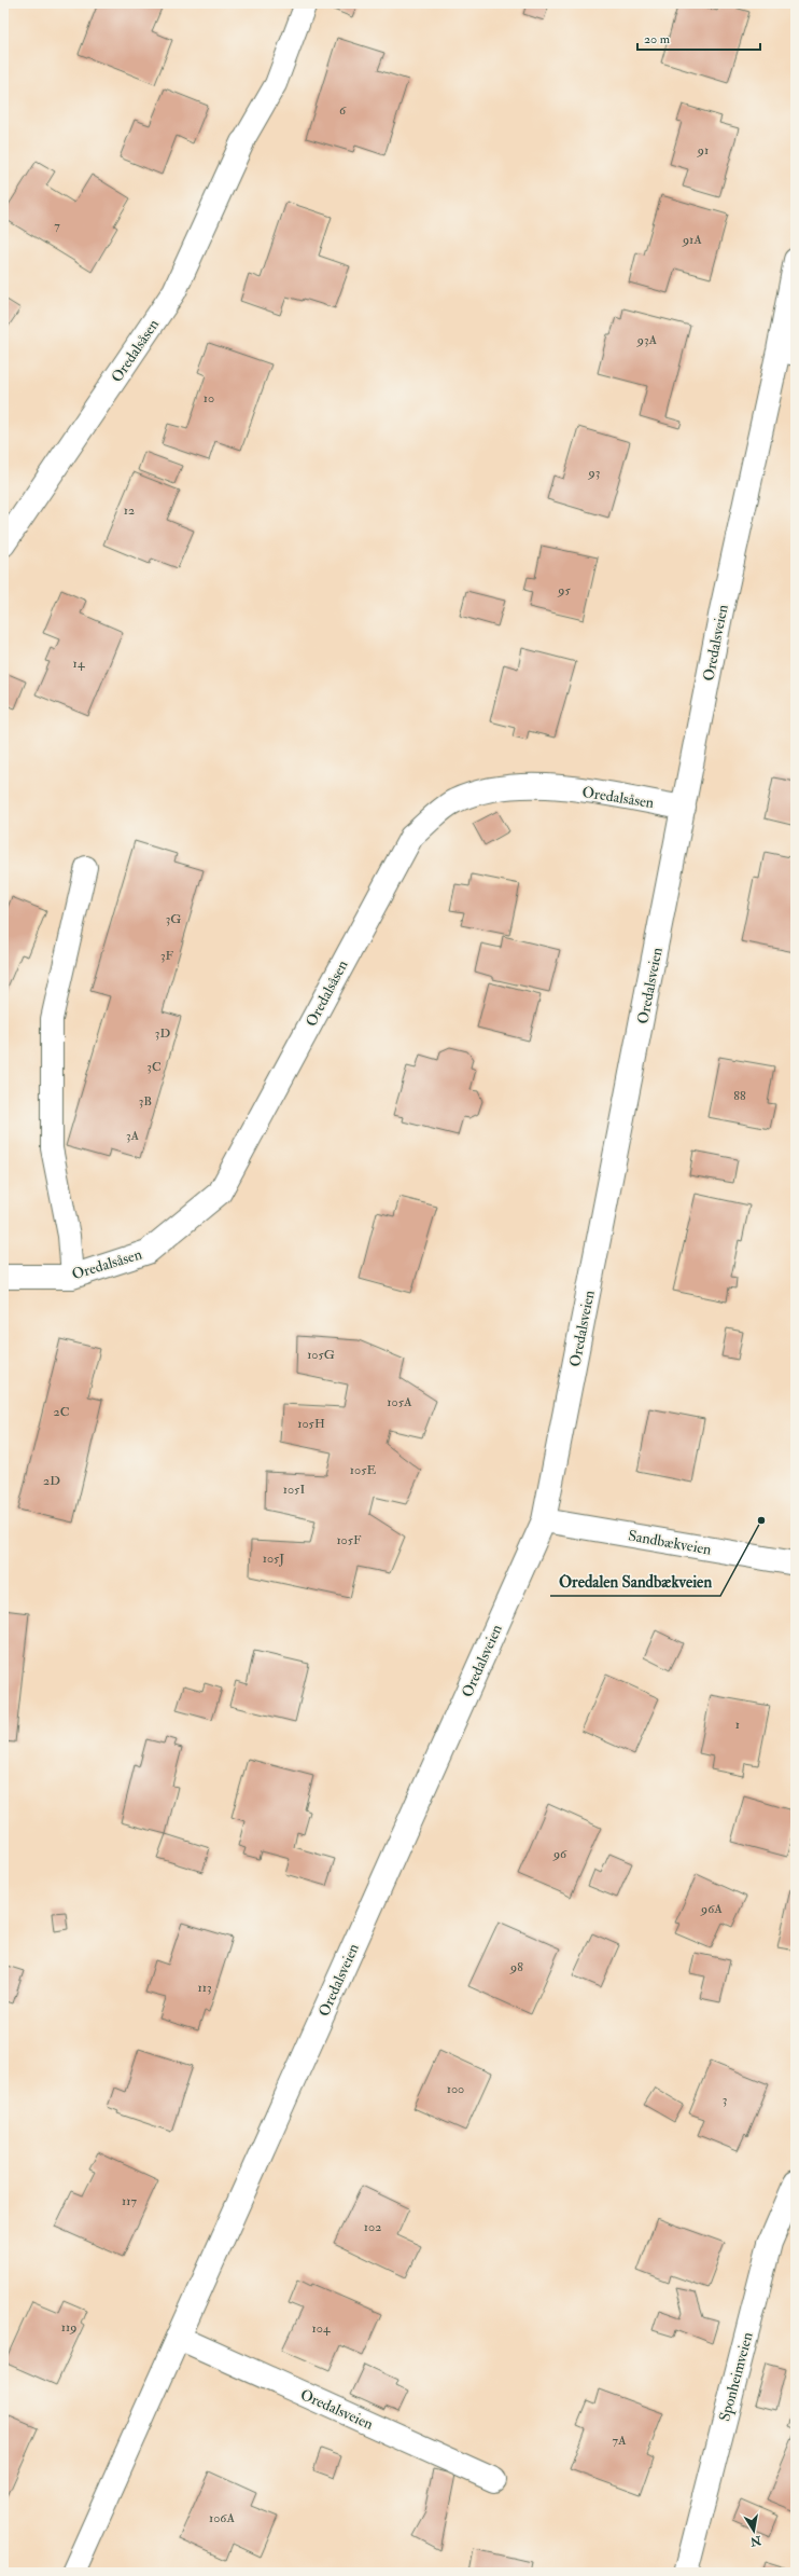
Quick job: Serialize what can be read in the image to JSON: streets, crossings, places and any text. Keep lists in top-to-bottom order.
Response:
{
  "streets": {
    "street": [
      "Oredalsåsen",
      "Oredalsveien",
      "Sandbækveien",
      "Sponheimveien"
    ]
  },
  "crossings": [
    ["Oredalsåsen", "Oredalsveien"],
    ["Oredalsveien", "Sandbækveien"]
  ],
  "places": ["Oredalen Sandbækveien"],
  "house_numbers": [
    "6",
    "91",
    "7",
    "91A",
    "93A",
    "10",
    "93",
    "12",
    "95",
    "14",
    "3G",
    "3F",
    "3D",
    "3C",
    "88",
    "3B",
    "3A",
    "105G",
    "105A",
    "2C",
    "105H",
    "105E",
    "2D",
    "105I",
    "105F",
    "105J",
    "1",
    "96",
    "96A",
    "98",
    "113",
    "100",
    "3",
    "117",
    "102",
    "119",
    "104",
    "7A",
    "106A"
  ],
  "scale_bar": "20 m",
  "north": "bottom"
}
